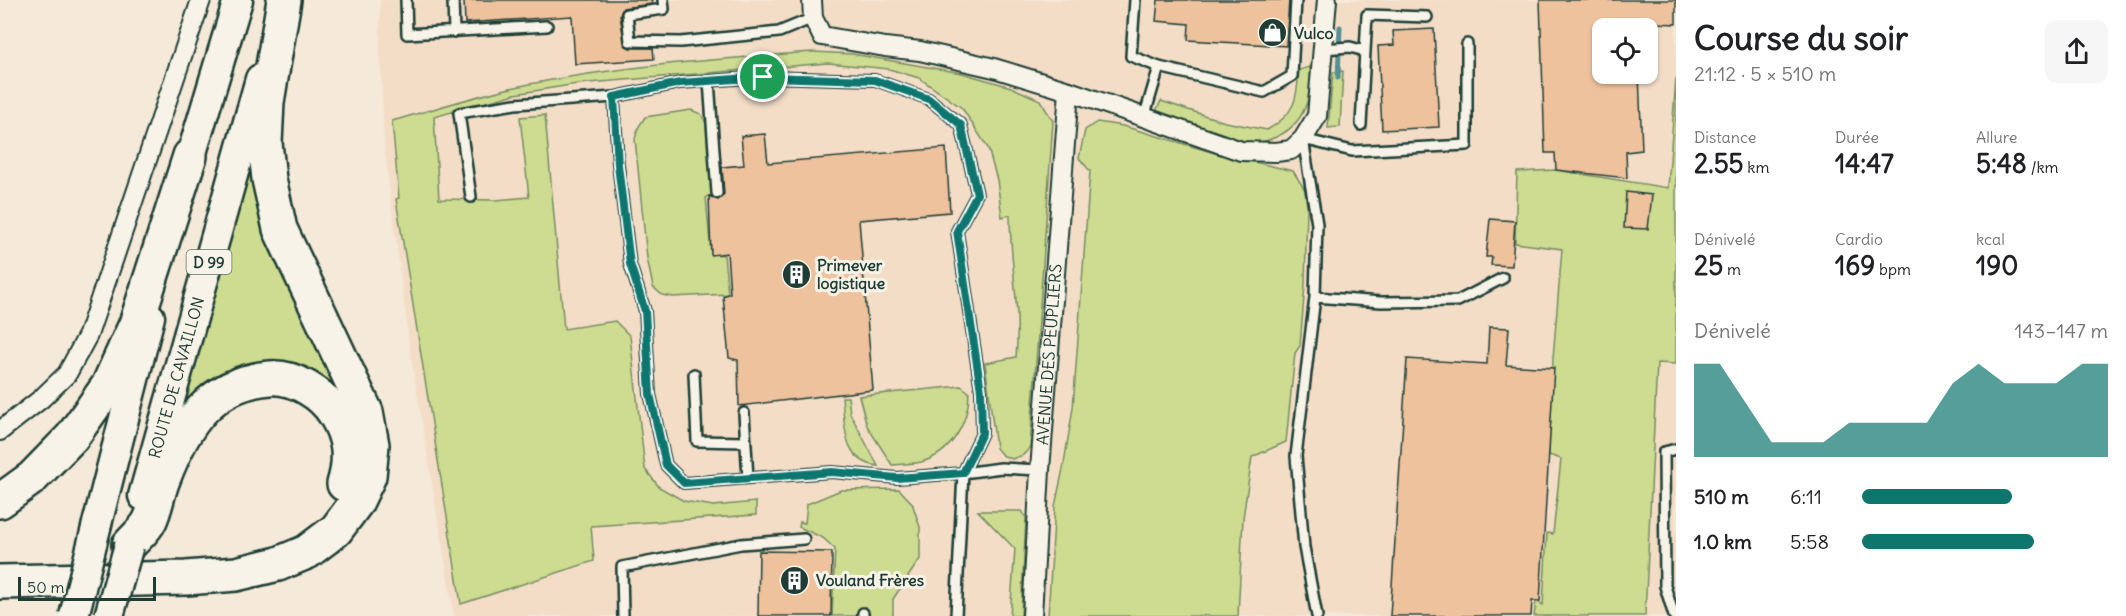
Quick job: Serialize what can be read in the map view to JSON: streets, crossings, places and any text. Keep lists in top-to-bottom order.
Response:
{
  "streets": {
    "main road": ["D 99", "ROUTE DE CAVAILLON"],
    "street": ["AVENUE DES PEUPLIERS"]
  },
  "places": {
    "shop": ["Vulco"],
    "building": ["Primever logistique", "Vouland Frères"]
  },
  "scale_bar": "50 m",
  "page": {
    "heading": ["Course du soir", "21:12 · 5 × 510 m"],
    "stats": [
      ["Distance", "2.55 km"],
      ["Durée", "14:47"],
      ["Allure", "5:48 /km"],
      ["Dénivelé", "25 m"],
      ["Cardio", "169 bpm"],
      ["kcal", "190"]
    ],
    "chart": ["Dénivelé", "143–147 m"],
    "list": [
      {
        "name": "510 m",
        "note": "6:11"
      },
      {
        "name": "1.0 km",
        "note": "5:58"
      }
    ],
    "scale": "50 m"
  }
}
